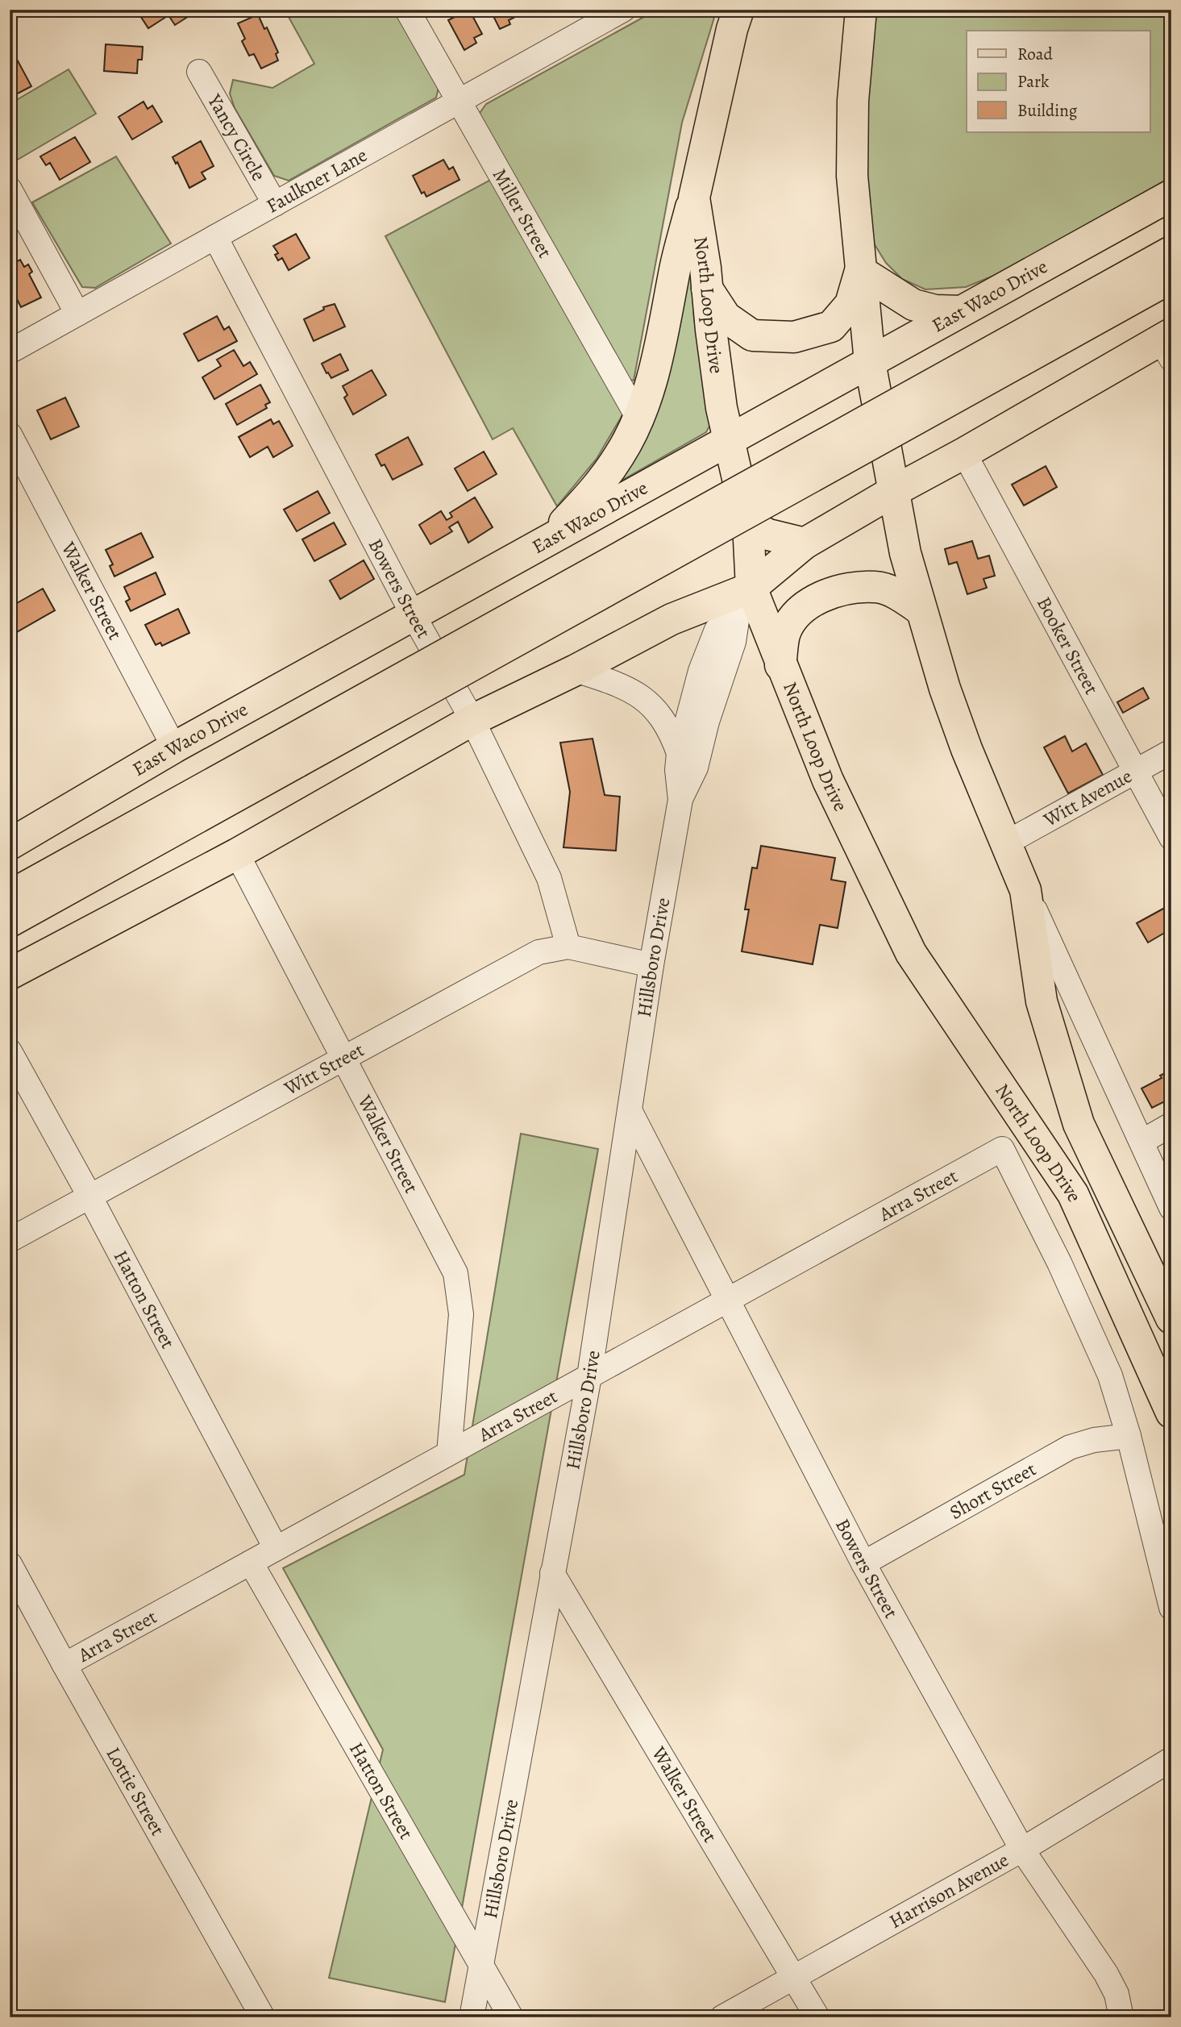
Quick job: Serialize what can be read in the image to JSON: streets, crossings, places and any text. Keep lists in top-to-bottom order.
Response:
{
  "streets": {
    "main road": ["East Waco Drive", "North Loop Drive"],
    "street": [
      "Yancy Circle",
      "Faulkner Lane",
      "Miller Street",
      "Bowers Street",
      "Walker Street",
      "Booker Street",
      "Witt Avenue",
      "Hillsboro Drive",
      "Witt Street",
      "Arra Street",
      "Hatton Street",
      "Short Street",
      "Lottie Street",
      "Harrison Avenue"
    ]
  },
  "crossings": [
    ["Yancy Circle", "Faulkner Lane"],
    ["Faulkner Lane", "Miller Street"],
    ["Faulkner Lane", "Bowers Street"],
    ["East Waco Drive", "North Loop Drive"],
    ["East Waco Drive", "Bowers Street"],
    ["East Waco Drive", "Walker Street"],
    ["North Loop Drive", "Witt Avenue"],
    ["North Loop Drive", "Hillsboro Drive"],
    ["North Loop Drive", "Arra Street"],
    ["North Loop Drive", "Short Street"],
    ["Bowers Street", "Hillsboro Drive"],
    ["Bowers Street", "Witt Street"],
    ["Bowers Street", "Arra Street"],
    ["Bowers Street", "Short Street"],
    ["Bowers Street", "Harrison Avenue"],
    ["Walker Street", "Hillsboro Drive"],
    ["Walker Street", "Witt Street"],
    ["Walker Street", "Arra Street"],
    ["Walker Street", "Harrison Avenue"],
    ["Booker Street", "Witt Avenue"],
    ["Hillsboro Drive", "Witt Street"],
    ["Hillsboro Drive", "Arra Street"],
    ["Hillsboro Drive", "Hatton Street"],
    ["Witt Street", "Hatton Street"],
    ["Arra Street", "Hatton Street"],
    ["Arra Street", "Lottie Street"]
  ],
  "legend": ["Road", "Park", "Building"]
}
